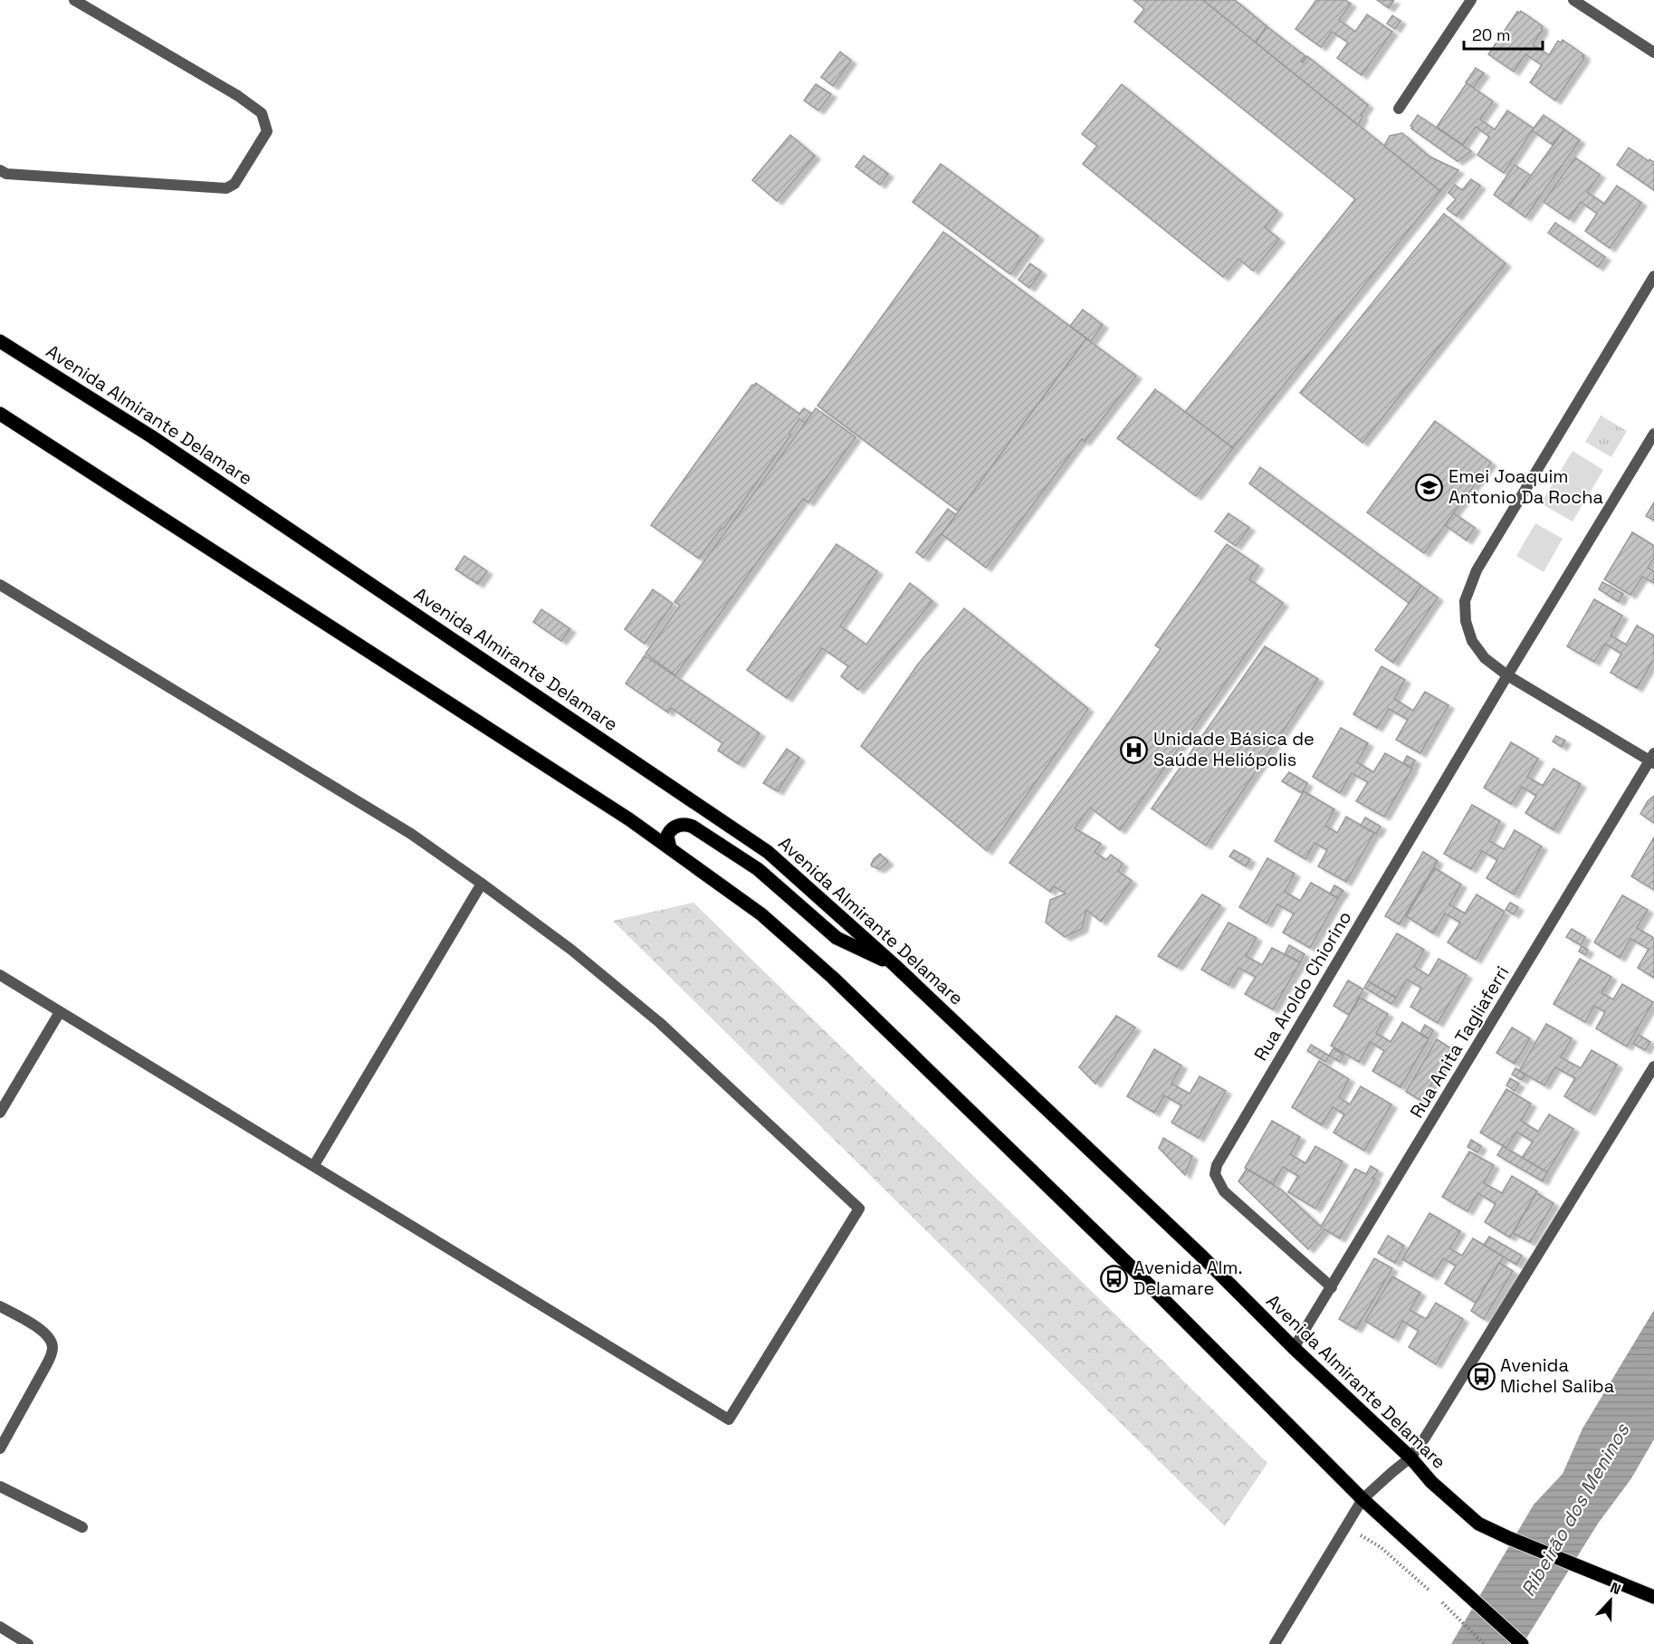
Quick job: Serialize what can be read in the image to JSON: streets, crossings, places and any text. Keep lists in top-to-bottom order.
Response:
{
  "streets": {
    "main road": ["Avenida Almirante Delamare"],
    "street": ["Rua Aroldo Chiorino", "Rua Anita Tagliaferri"]
  },
  "crossings": [
    ["Avenida Almirante Delamare", "Rua Anita Tagliaferri"],
    ["Rua Aroldo Chiorino", "Rua Anita Tagliaferri"]
  ],
  "water": ["Ribeirão dos Meninos"],
  "places": {
    "school or university": ["Emei Joaquim Antonio Da Rocha"],
    "hospital": ["Unidade Básica de Saúde Heliópolis"],
    "bus stop": ["Avenida Alm. Delamare", "Avenida Michel Saliba"]
  },
  "scale_bar": "20 m",
  "north": "top"
}
